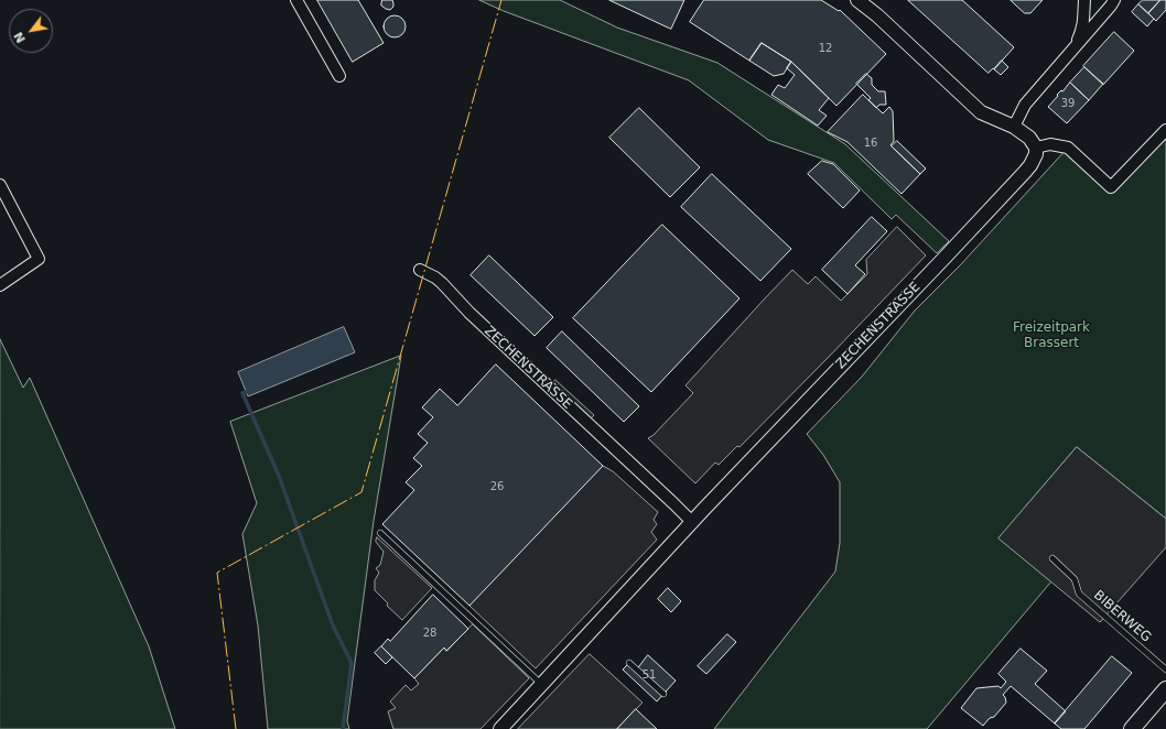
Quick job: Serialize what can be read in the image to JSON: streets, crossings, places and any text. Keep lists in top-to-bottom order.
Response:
{
  "streets": {
    "street": ["ZECHENSTRASSE"],
    "lane": ["BIBERWEG"]
  },
  "parks": ["Freizeitpark Brassert"],
  "house_numbers": [
    "12",
    "39",
    "16",
    "26",
    "28",
    "51"
  ],
  "north": "bottom left"
}
